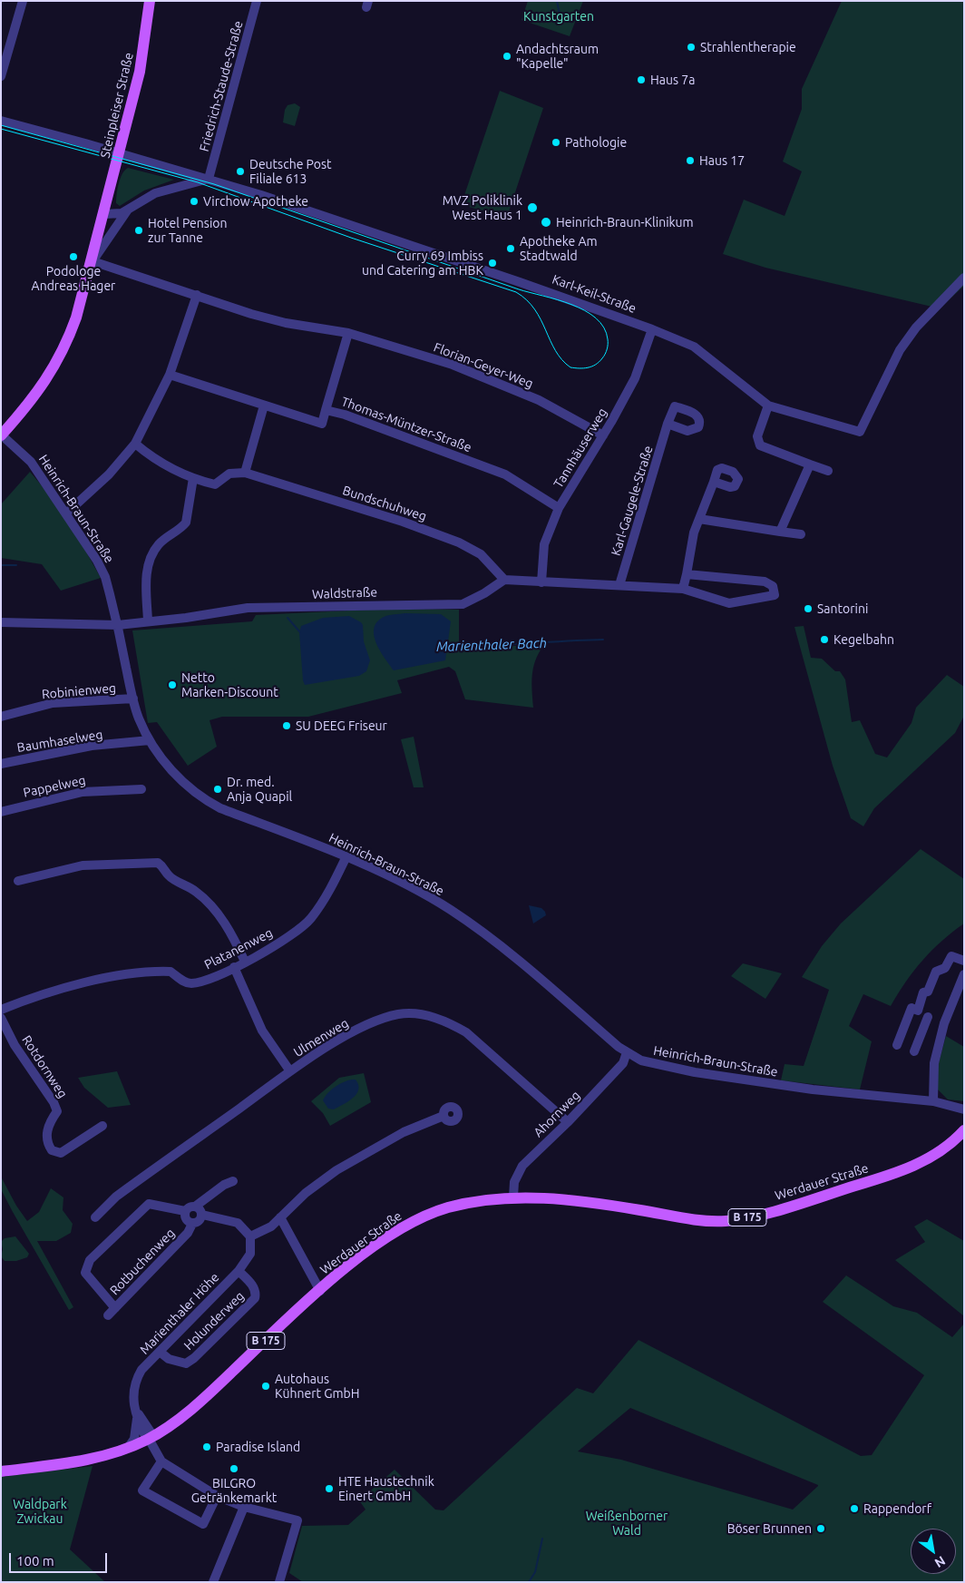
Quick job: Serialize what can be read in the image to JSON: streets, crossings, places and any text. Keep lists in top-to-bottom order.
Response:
{
  "streets": {
    "main road": ["Steinpleiser Straße", "Werdauer Straße", "B 175"],
    "street": [
      "Friedrich-Staude-Straße",
      "Karl-Keil-Straße",
      "Florian-Geyer-Weg",
      "Thomas-Müntzer-Straße",
      "Tannhäuserweg",
      "Karl-Gaugele-Straße",
      "Bundschuhweg",
      "Heinrich-Braun-Straße",
      "Waldstraße",
      "Robinienweg",
      "Baumhaselweg",
      "Pappelweg",
      "Platanenweg",
      "Ulmenweg",
      "Rotdornweg",
      "Ahornweg",
      "Rotbuchenweg",
      "Marienthaler Höhe",
      "Holunderweg"
    ]
  },
  "crossings": [
    ["Friedrich-Staude-Straße", "Karl-Keil-Straße"],
    ["Steinpleiser Straße", "Karl-Keil-Straße"],
    ["Karl-Keil-Straße", "Tannhäuserweg"],
    ["Florian-Geyer-Weg", "Tannhäuserweg"],
    ["Thomas-Müntzer-Straße", "Tannhäuserweg"],
    ["Bundschuhweg", "Waldstraße"],
    ["Heinrich-Braun-Straße", "Waldstraße"],
    ["Heinrich-Braun-Straße", "Robinienweg"],
    ["Heinrich-Braun-Straße", "Baumhaselweg"],
    ["Heinrich-Braun-Straße", "Platanenweg"],
    ["Heinrich-Braun-Straße", "Ahornweg"],
    ["Ulmenweg", "Ahornweg"],
    ["Ahornweg", "Werdauer Straße"],
    ["Werdauer Straße", "Marienthaler Höhe"],
    ["Marienthaler Höhe", "Holunderweg"]
  ],
  "water": ["Marienthaler Bach"],
  "parks": ["Kunstgarten", "Waldpark Zwickau", "Weißenborner Wald"],
  "places": [
    "Strahlentherapie",
    "Andachtsraum \"Kapelle\"",
    "Haus 7a",
    "Pathologie",
    "Haus 17",
    "Deutsche Post Filiale 613",
    "Virchow Apotheke",
    "MVZ Poliklinik West Haus 1",
    "Heinrich-Braun-Klinikum",
    "Hotel Pension zur Tanne",
    "Apotheke Am Stadtwald",
    "Podologe Andreas Hager",
    "Curry 69 Imbiss und Catering am HBK",
    "Santorini",
    "Kegelbahn",
    "Netto Marken-Discount",
    "SU DEEG Friseur",
    "Dr. med. Anja Quapil",
    "Autohaus Kühnert GmbH",
    "Paradise Island",
    "BILGRO Getränkemarkt",
    "HTE Haustechnik Einert GmbH",
    "Rappendorf",
    "Böser Brunnen"
  ],
  "scale_bar": "100 m",
  "north": "bottom right"
}
